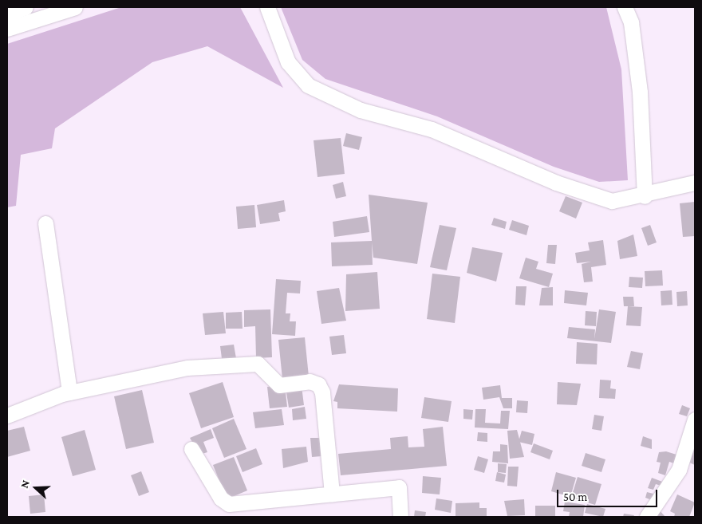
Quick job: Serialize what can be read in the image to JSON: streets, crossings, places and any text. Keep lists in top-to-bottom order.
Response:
{
  "scale_bar": "50 m",
  "north": "left"
}
